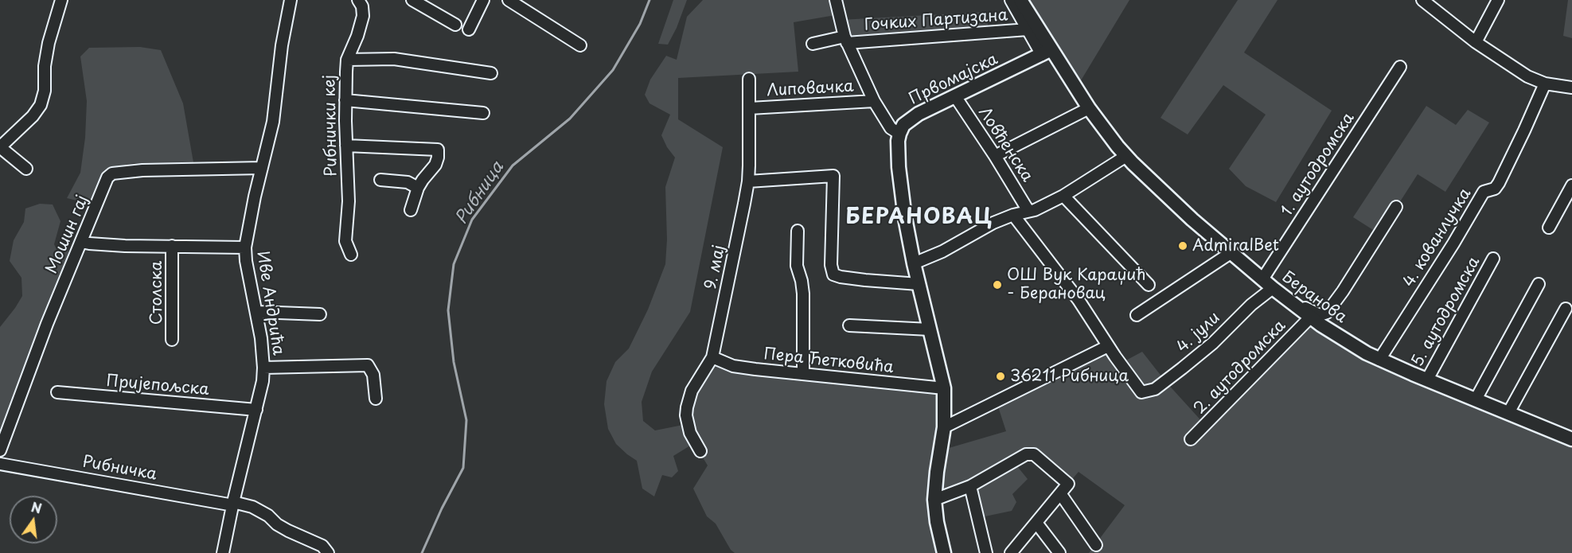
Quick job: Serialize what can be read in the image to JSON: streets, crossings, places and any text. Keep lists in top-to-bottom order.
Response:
{
  "streets": {
    "main road": ["Првомајска", "Беранова"],
    "street": [
      "Гочких Партизана",
      "Липовачка",
      "Рибнички кеј",
      "Ловћенска",
      "1. аутодромска",
      "Мошин гај",
      "4. кованлучка",
      "9. мај",
      "Столска",
      "Иве Андрића",
      "5. аутодромска",
      "4. јули",
      "Пера Ћетковића",
      "2. аутодромска",
      "Пријепољска",
      "Рибничка"
    ]
  },
  "crossings": [
    ["Гочких Партизана", "Беранова"],
    ["Првомајска", "Ловћенска"],
    ["Првомајска", "Беранова"],
    ["Липовачка", "9. мај"],
    ["1. аутодромска", "Беранова"],
    ["1. аутодромска", "4. јули"],
    ["Мошин гај", "Столска"],
    ["Мошин гај", "Иве Андрића"],
    ["4. кованлучка", "Беранова"],
    ["9. мај", "Пера Ћетковића"],
    ["Столска", "Иве Андрића"],
    ["Беранова", "5. аутодромска"],
    ["Беранова", "4. јули"],
    ["Беранова", "2. аутодромска"],
    ["Иве Андрића", "Пријепољска"],
    ["Иве Андрића", "Рибничка"]
  ],
  "districts": ["БЕРАНОВАЦ"],
  "water": ["Рибница"],
  "places": ["AdmiralBet", "ОШ Вук Караџић - Берановац", "36211 Рибница"],
  "north": "top"
}
